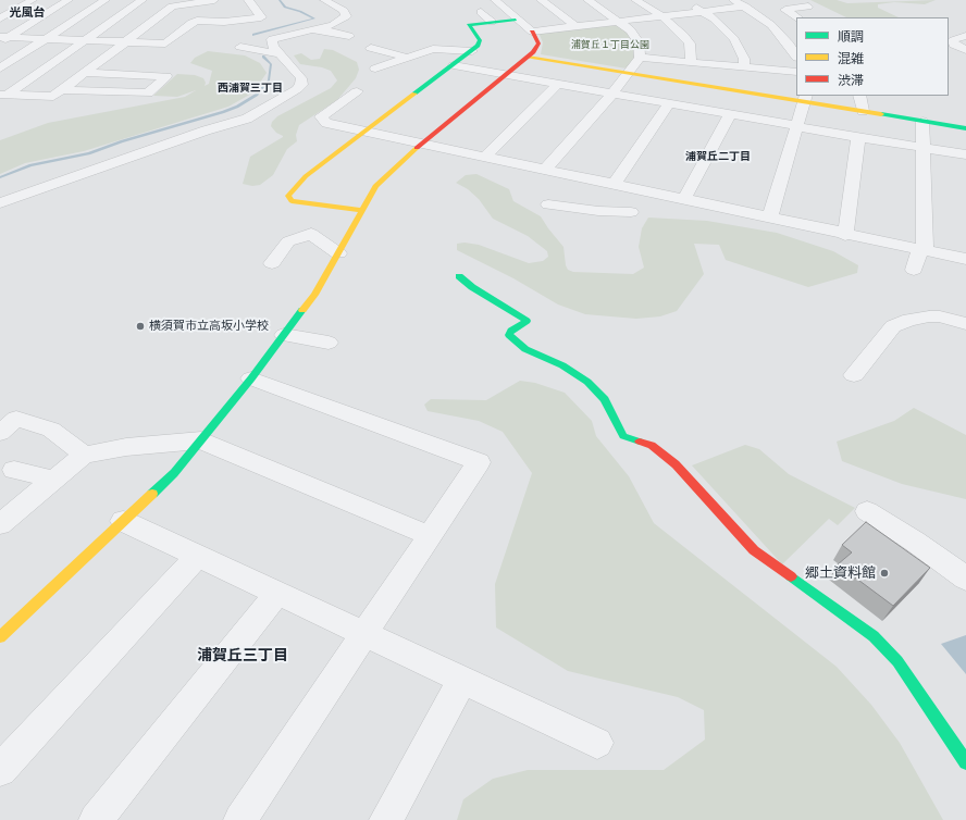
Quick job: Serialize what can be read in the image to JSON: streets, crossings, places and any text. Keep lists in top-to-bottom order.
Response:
{
  "districts": [
    "光風台",
    "西浦賀三丁目",
    "浦賀丘二丁目",
    "浦賀丘三丁目"
  ],
  "parks": ["浦賀丘１丁目公園"],
  "places": ["横須賀市立高坂小学校", "郷土資料館"],
  "legend": ["順調", "混雑", "渋滞"]
}
